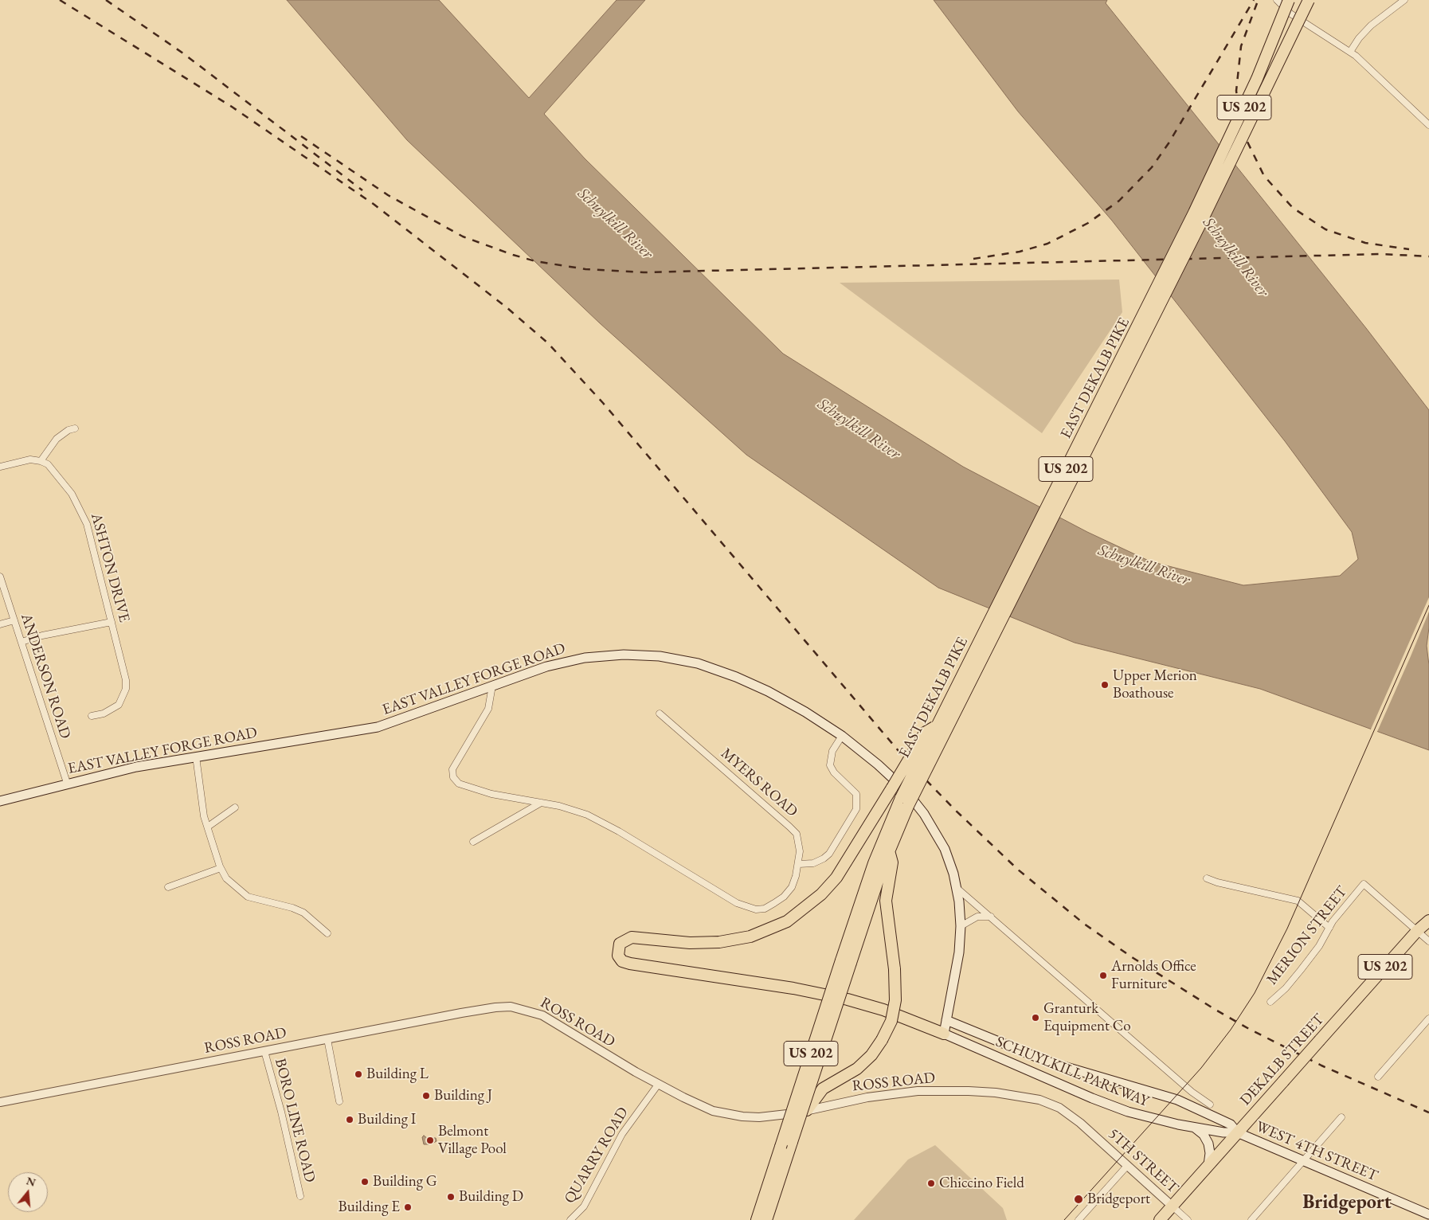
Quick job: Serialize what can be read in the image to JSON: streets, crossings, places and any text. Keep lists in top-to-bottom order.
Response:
{
  "streets": {
    "highway": ["US 202", "EAST DEKALB PIKE", "DEKALB STREET"],
    "main road": ["EAST VALLEY FORGE ROAD", "SCHUYLKILL PARKWAY", "WEST 4TH STREET"],
    "street": [
      "ASHTON DRIVE",
      "ANDERSON ROAD",
      "MYERS ROAD",
      "MERION STREET",
      "ROSS ROAD",
      "BORO LINE ROAD",
      "QUARRY ROAD",
      "5TH STREET"
    ]
  },
  "crossings": [
    ["US 202", "EAST DEKALB PIKE"],
    ["ANDERSON ROAD", "EAST VALLEY FORGE ROAD"],
    ["EAST VALLEY FORGE ROAD", "MYERS ROAD"],
    ["EAST VALLEY FORGE ROAD", "SCHUYLKILL PARKWAY"],
    ["MERION STREET", "DEKALB STREET"],
    ["ROSS ROAD", "BORO LINE ROAD"],
    ["ROSS ROAD", "QUARRY ROAD"],
    ["ROSS ROAD", "5TH STREET"],
    ["DEKALB STREET", "SCHUYLKILL PARKWAY"],
    ["DEKALB STREET", "WEST 4TH STREET"],
    ["DEKALB STREET", "5TH STREET"],
    ["SCHUYLKILL PARKWAY", "WEST 4TH STREET"]
  ],
  "districts": ["Bridgeport"],
  "water": ["Schuylkill River"],
  "places": [
    "Upper Merion Boathouse",
    "Arnolds Office Furniture",
    "Granturk Equipment Co",
    "Building L",
    "Building J",
    "Building I",
    "Belmont Village Pool",
    "Building G",
    "Chiccino Field",
    "Building D",
    "Bridgeport",
    "Building E"
  ],
  "north": "top"
}
